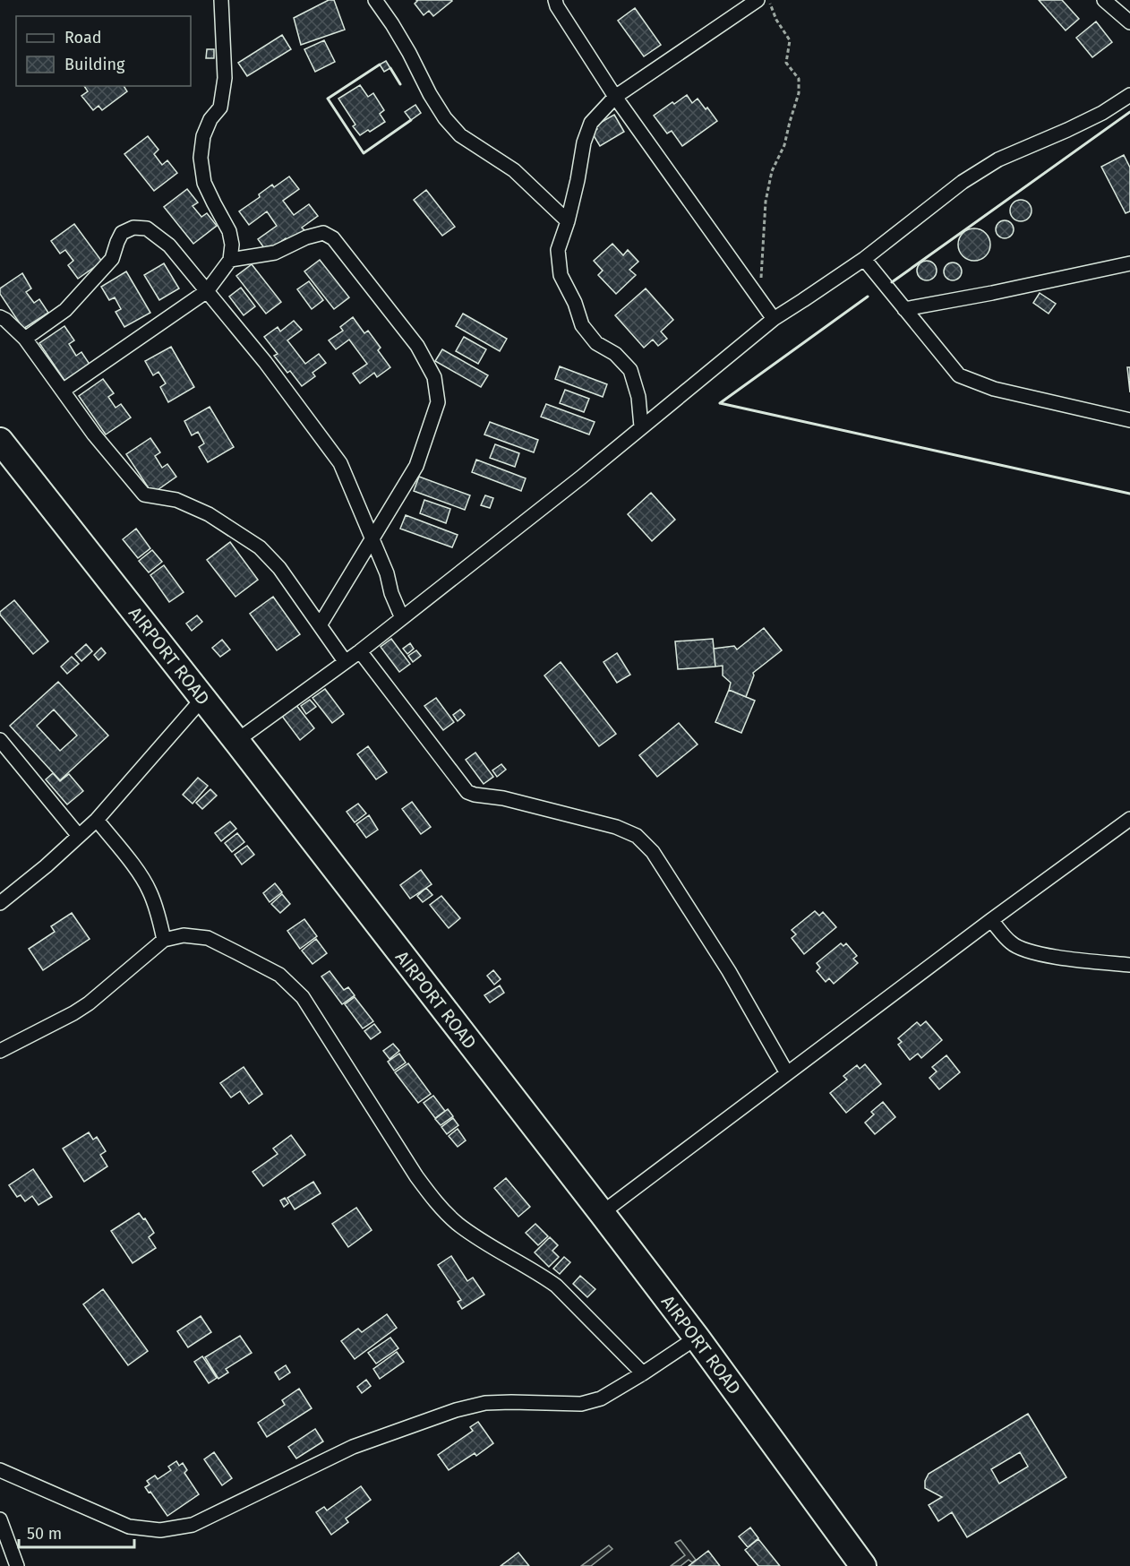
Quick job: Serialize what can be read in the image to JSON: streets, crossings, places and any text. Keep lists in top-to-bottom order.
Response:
{
  "streets": {
    "highway": ["AIRPORT ROAD"]
  },
  "legend": ["Road", "Building"],
  "scale_bar": "50 m"
}
